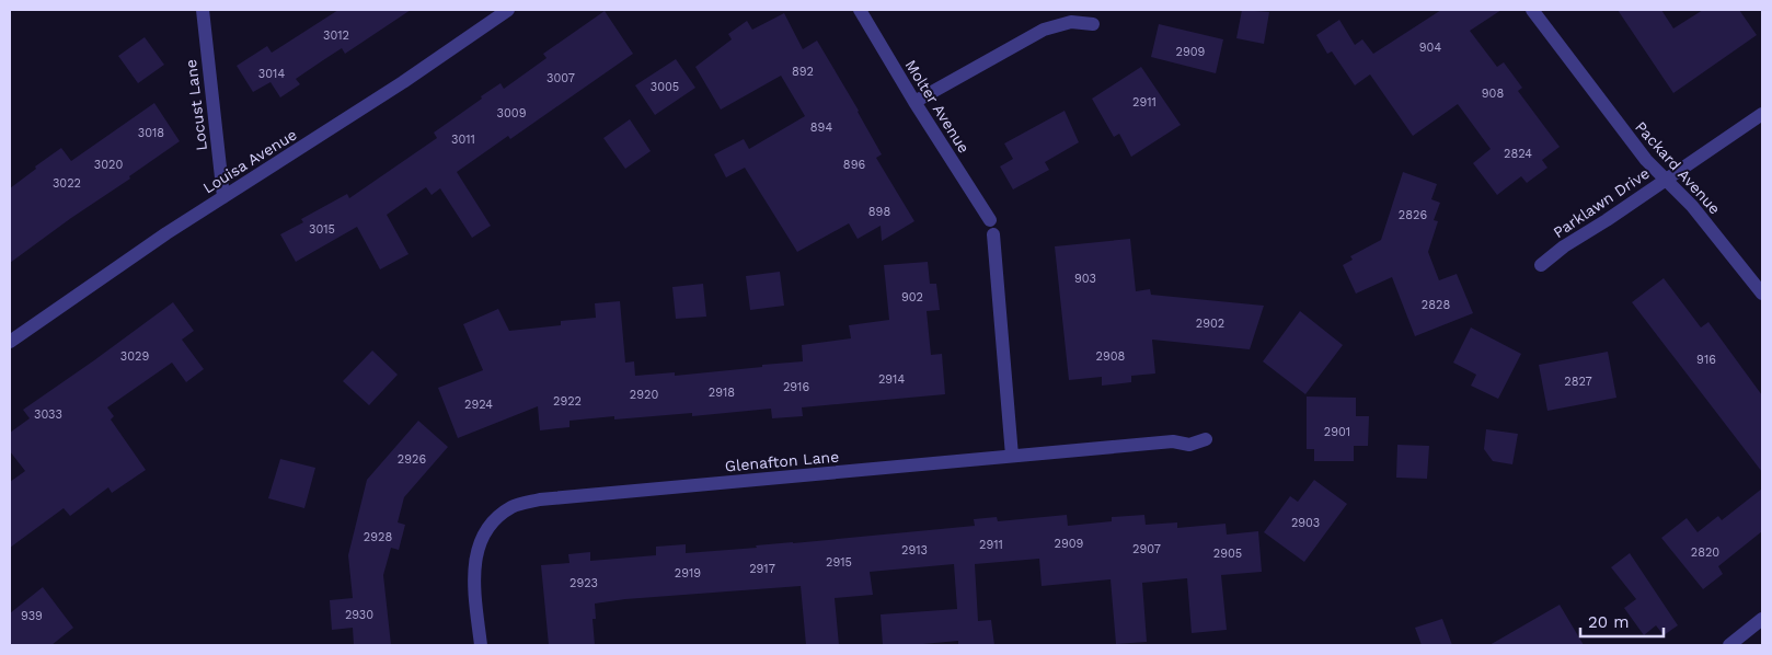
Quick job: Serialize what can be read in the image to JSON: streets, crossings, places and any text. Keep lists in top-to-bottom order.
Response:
{
  "streets": {
    "street": [
      "Locust Lane",
      "Molter Avenue",
      "Louisa Avenue",
      "Packard Avenue",
      "Parklawn Drive",
      "Glenafton Lane"
    ]
  },
  "crossings": [
    ["Locust Lane", "Louisa Avenue"],
    ["Packard Avenue", "Parklawn Drive"]
  ],
  "house_numbers": [
    "3012",
    "904",
    "2909",
    "892",
    "3014",
    "3007",
    "3005",
    "908",
    "2911",
    "3009",
    "894",
    "3018",
    "3011",
    "2824",
    "3020",
    "896",
    "3022",
    "898",
    "2826",
    "3015",
    "903",
    "902",
    "2828",
    "2902",
    "3029",
    "2908",
    "916",
    "2914",
    "2827",
    "2916",
    "2918",
    "2920",
    "2922",
    "2924",
    "3033",
    "2901",
    "2926",
    "2903",
    "2928",
    "2909",
    "2911",
    "2907",
    "2913",
    "2820",
    "2905",
    "2915",
    "2917",
    "2919",
    "2923",
    "2930",
    "939"
  ],
  "scale_bar": "20 m"
}
